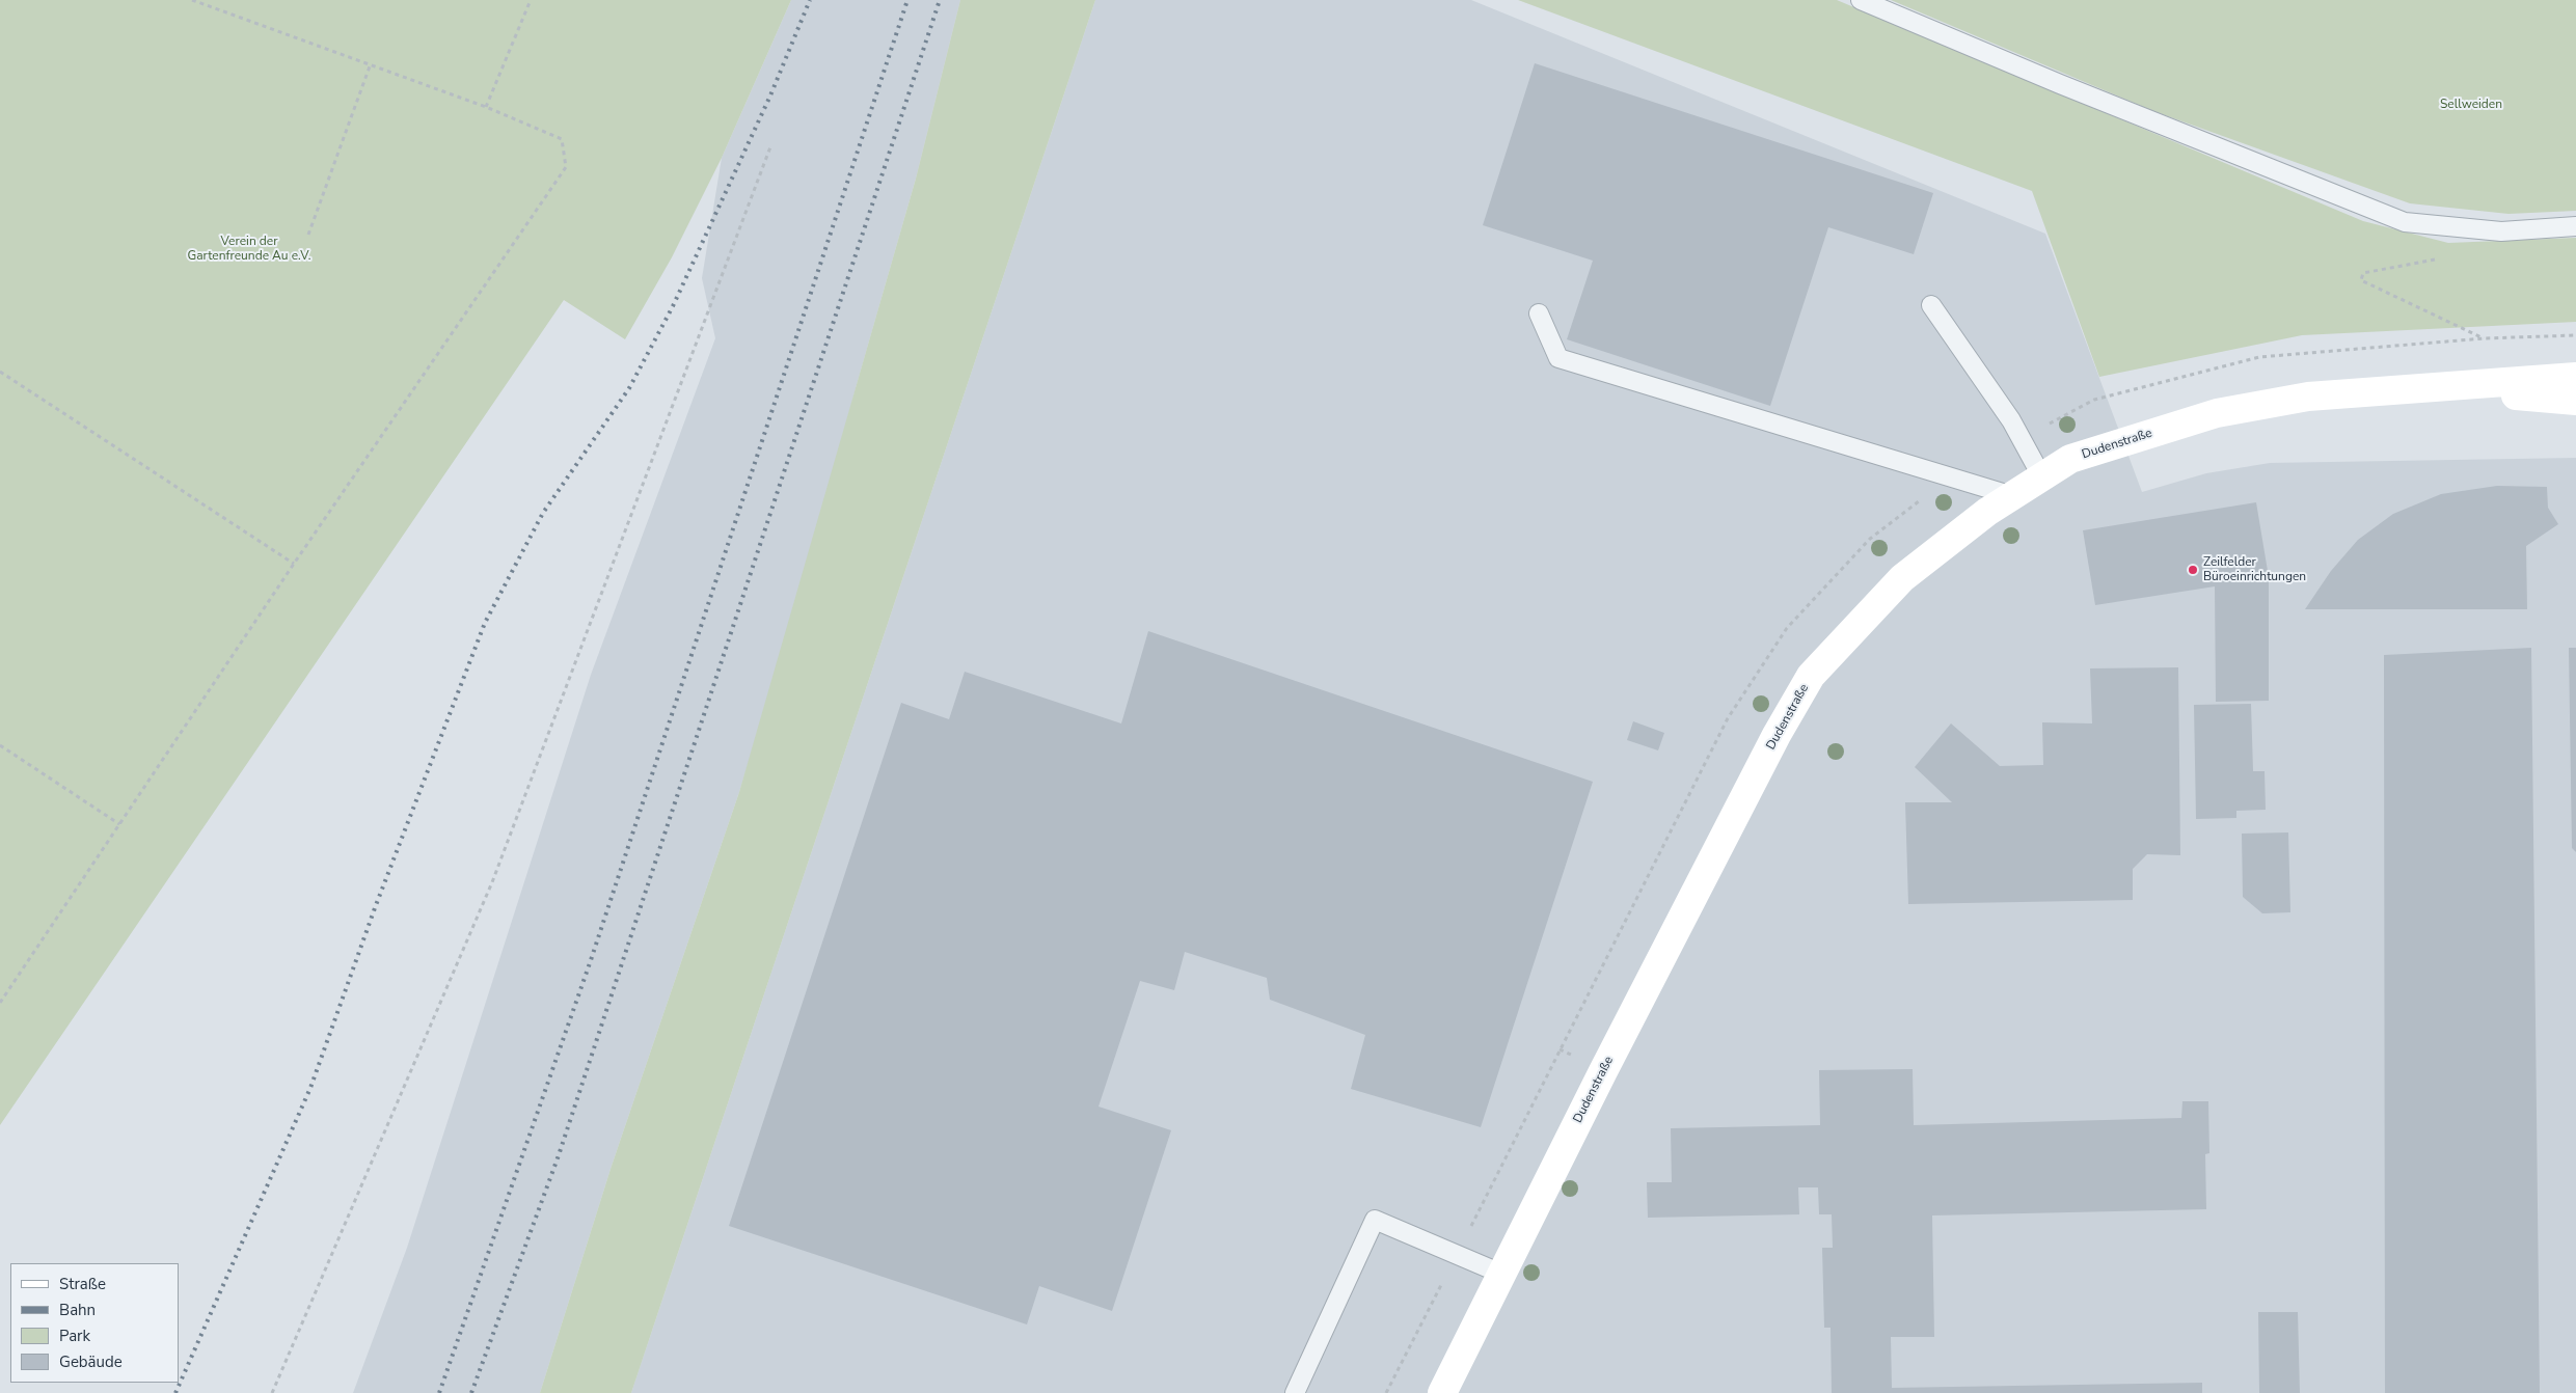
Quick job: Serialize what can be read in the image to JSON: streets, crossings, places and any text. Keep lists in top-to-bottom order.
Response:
{
  "streets": {
    "street": ["Dudenstraße"]
  },
  "parks": ["Sellweiden", "Verein der Gartenfreunde Au e.V."],
  "places": ["Zeilfelder Büroeinrichtungen"],
  "legend": [
    "Straße",
    "Bahn",
    "Park",
    "Gebäude"
  ]
}
